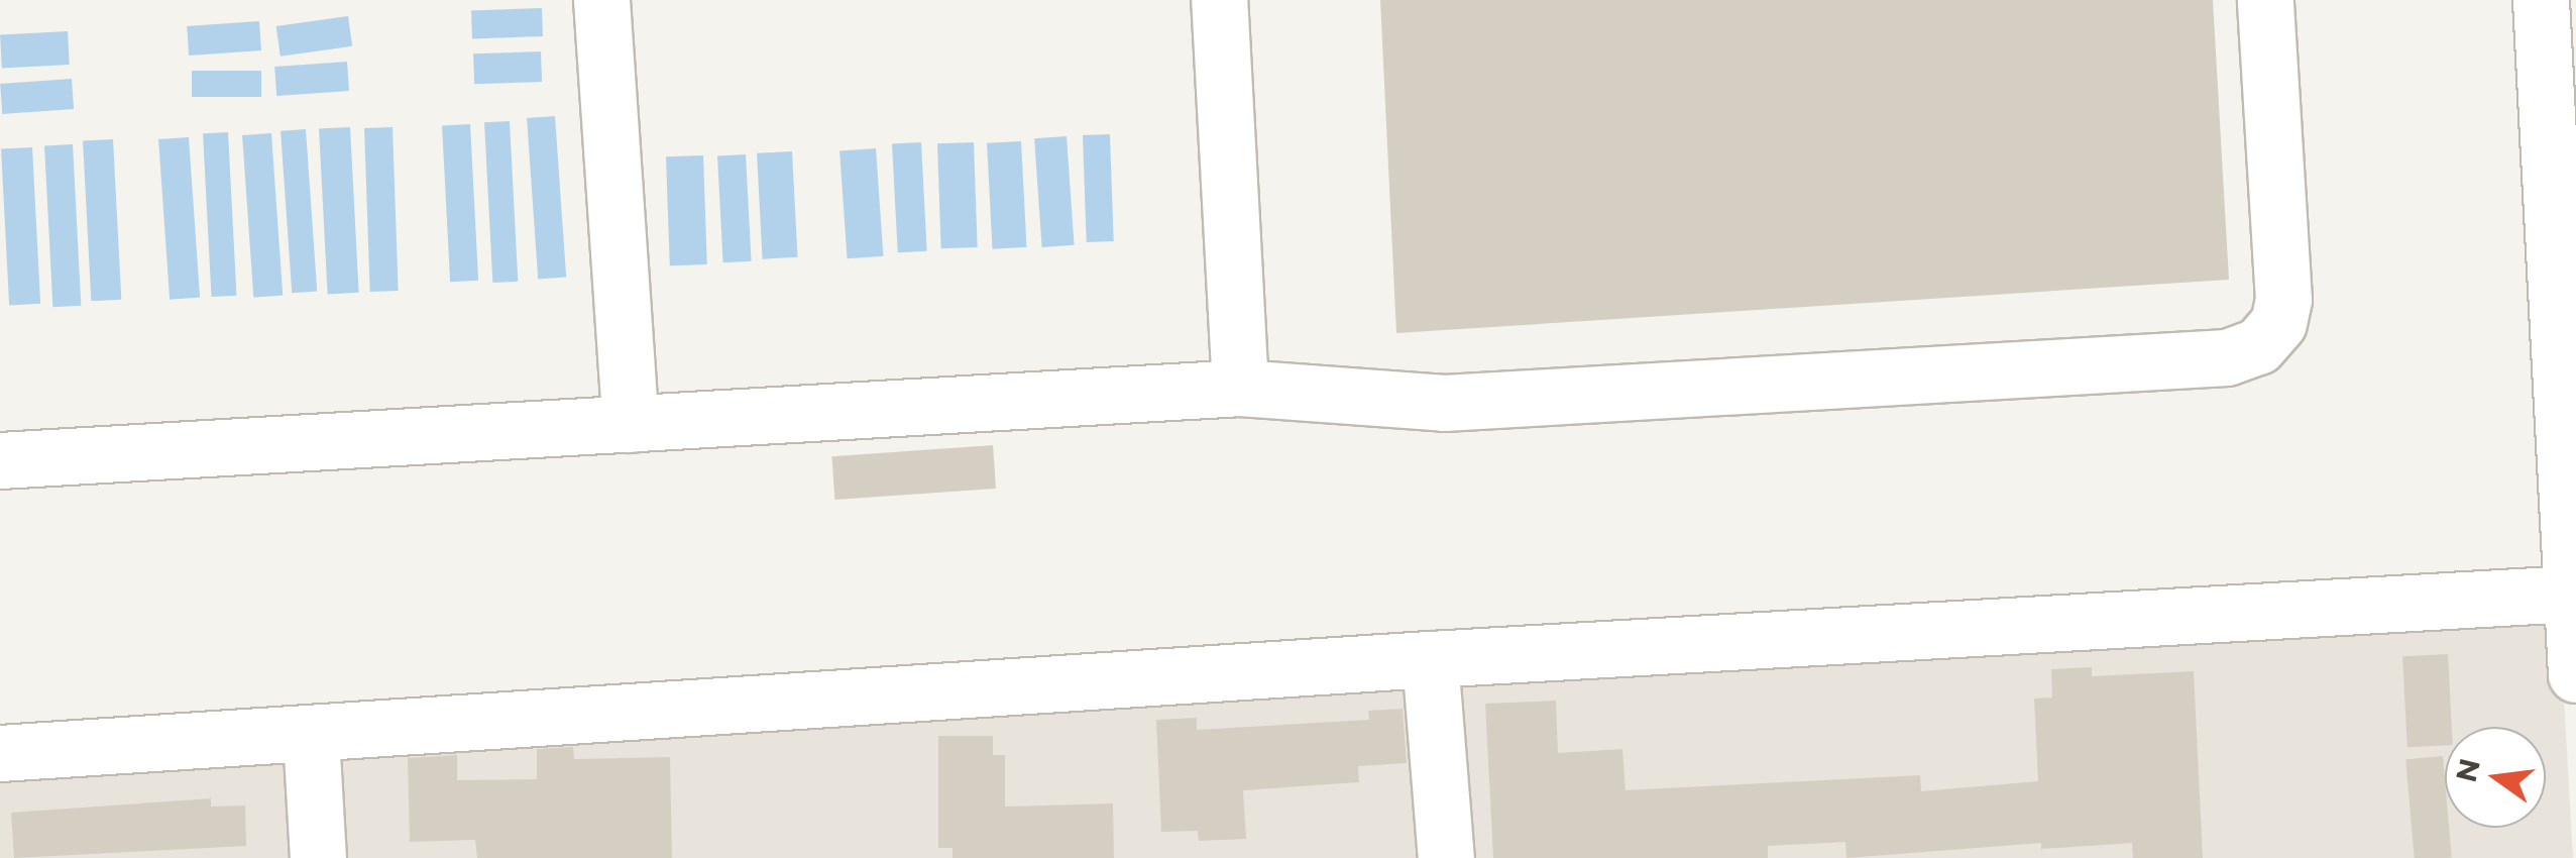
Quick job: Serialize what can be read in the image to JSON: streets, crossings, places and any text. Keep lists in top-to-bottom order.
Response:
{
  "north": "left"
}
